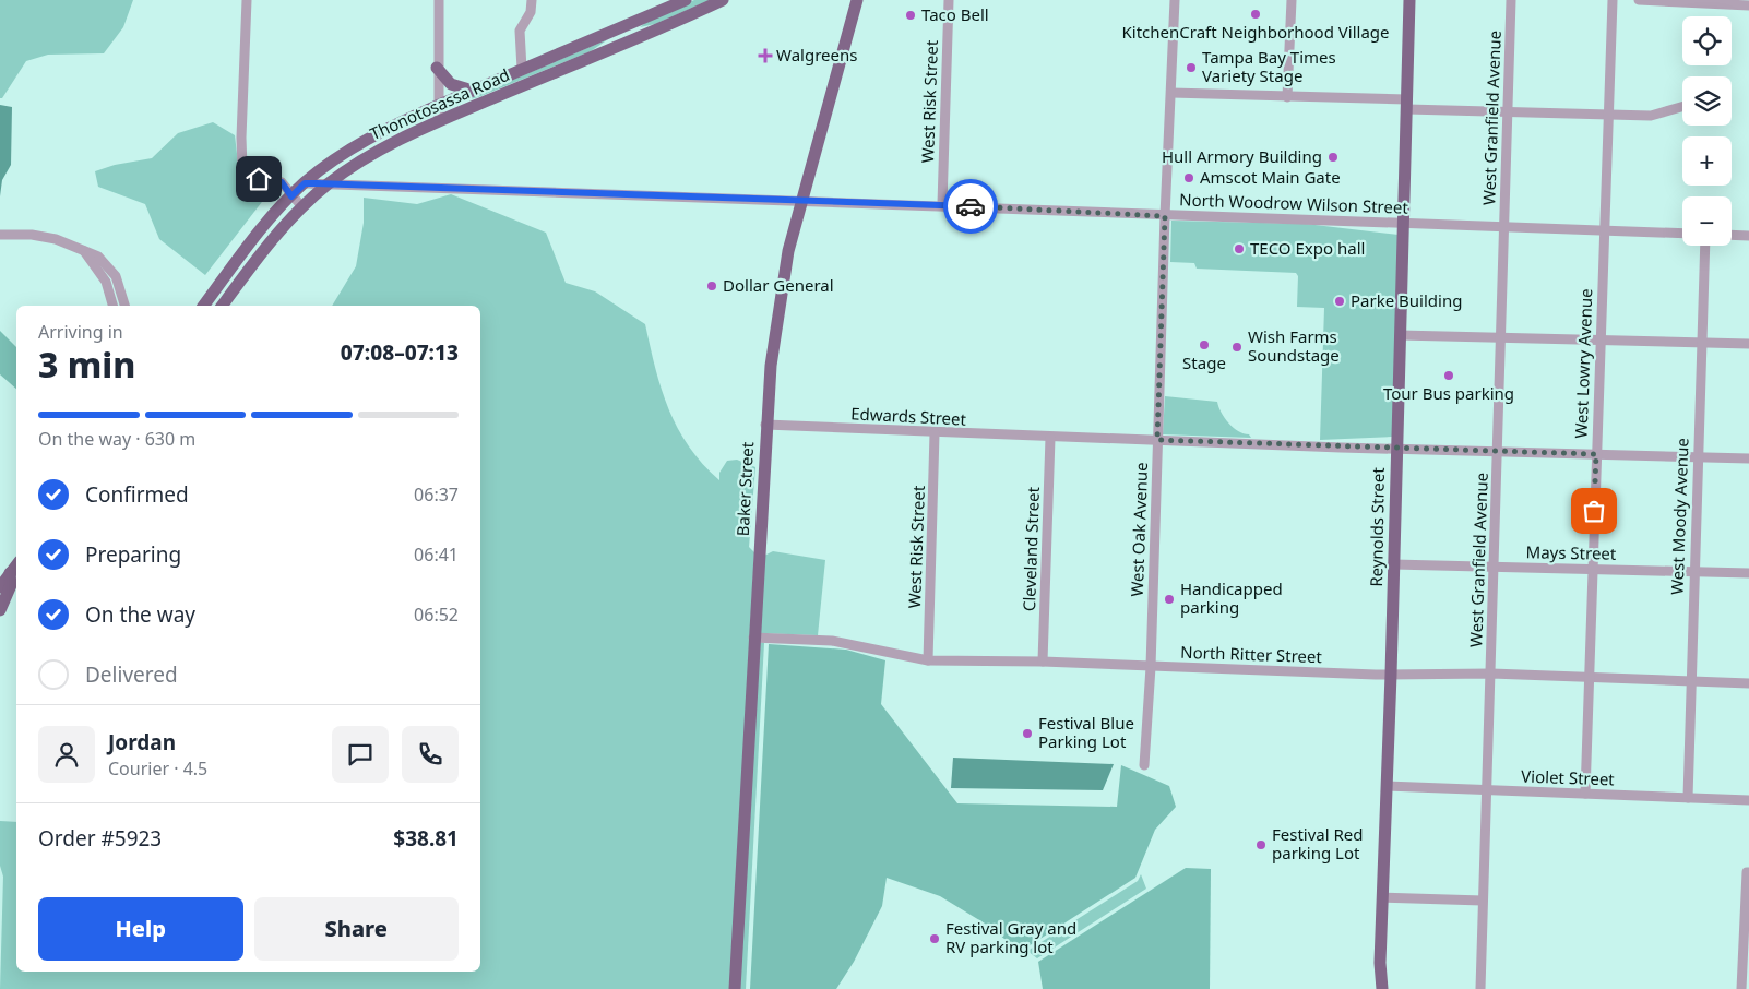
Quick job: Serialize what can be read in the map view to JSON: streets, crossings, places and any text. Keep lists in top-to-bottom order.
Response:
{
  "streets": {
    "main road": ["Thonotosassa Road", "Baker Street", "Reynolds Street"],
    "street": [
      "West Risk Street",
      "West Granfield Avenue",
      "North Woodrow Wilson Street",
      "West Lowry Avenue",
      "Edwards Street",
      "West Moody Avenue",
      "West Oak Avenue",
      "Cleveland Street",
      "Mays Street",
      "North Ritter Street",
      "Violet Street"
    ]
  },
  "crossings": [
    ["West Risk Street", "North Woodrow Wilson Street"],
    ["West Risk Street", "Edwards Street"],
    ["West Risk Street", "North Ritter Street"],
    ["Thonotosassa Road", "North Woodrow Wilson Street"],
    ["West Granfield Avenue", "North Woodrow Wilson Street"],
    ["West Granfield Avenue", "Edwards Street"],
    ["West Granfield Avenue", "Mays Street"],
    ["West Granfield Avenue", "North Ritter Street"],
    ["West Granfield Avenue", "Violet Street"],
    ["North Woodrow Wilson Street", "West Lowry Avenue"],
    ["North Woodrow Wilson Street", "Baker Street"],
    ["North Woodrow Wilson Street", "Reynolds Street"],
    ["North Woodrow Wilson Street", "West Oak Avenue"],
    ["West Lowry Avenue", "Edwards Street"],
    ["West Lowry Avenue", "Mays Street"],
    ["West Lowry Avenue", "North Ritter Street"],
    ["West Lowry Avenue", "Violet Street"],
    ["Edwards Street", "Baker Street"],
    ["Edwards Street", "West Moody Avenue"],
    ["Edwards Street", "Reynolds Street"],
    ["Edwards Street", "West Oak Avenue"],
    ["Edwards Street", "Cleveland Street"],
    ["Baker Street", "North Ritter Street"],
    ["West Moody Avenue", "Mays Street"],
    ["West Moody Avenue", "North Ritter Street"],
    ["West Moody Avenue", "Violet Street"],
    ["Reynolds Street", "Mays Street"],
    ["Reynolds Street", "North Ritter Street"],
    ["Reynolds Street", "Violet Street"],
    ["West Oak Avenue", "North Ritter Street"],
    ["Cleveland Street", "North Ritter Street"]
  ],
  "places": {
    "other": [
      "KitchenCraft Neighborhood Village",
      "Taco Bell",
      "Tampa Bay Times Variety Stage",
      "Hull Armory Building",
      "Amscot Main Gate",
      "TECO Expo hall",
      "Dollar General",
      "Parke Building",
      "Stage",
      "Wish Farms Soundstage",
      "Tour Bus parking",
      "Handicapped parking",
      "Festival Blue Parking Lot",
      "Festival Red parking Lot",
      "Festival Gray and RV parking lot"
    ],
    "health": ["Walgreens"]
  },
  "page": {
    "map_buttons": ["+", "−"],
    "heading": ["3 min", "Arriving in", "07:08–07:13"],
    "panel": [
      "Jordan",
      "Courier · 4.5",
      "Order #5923",
      "$38.81"
    ],
    "bar": "On the way · 630 m",
    "list": [
      ["Confirmed", "06:37"],
      ["Preparing", "06:41"],
      ["On the way", "06:52"],
      "Delivered"
    ],
    "buttons": ["Help", "Share"]
  }
}
